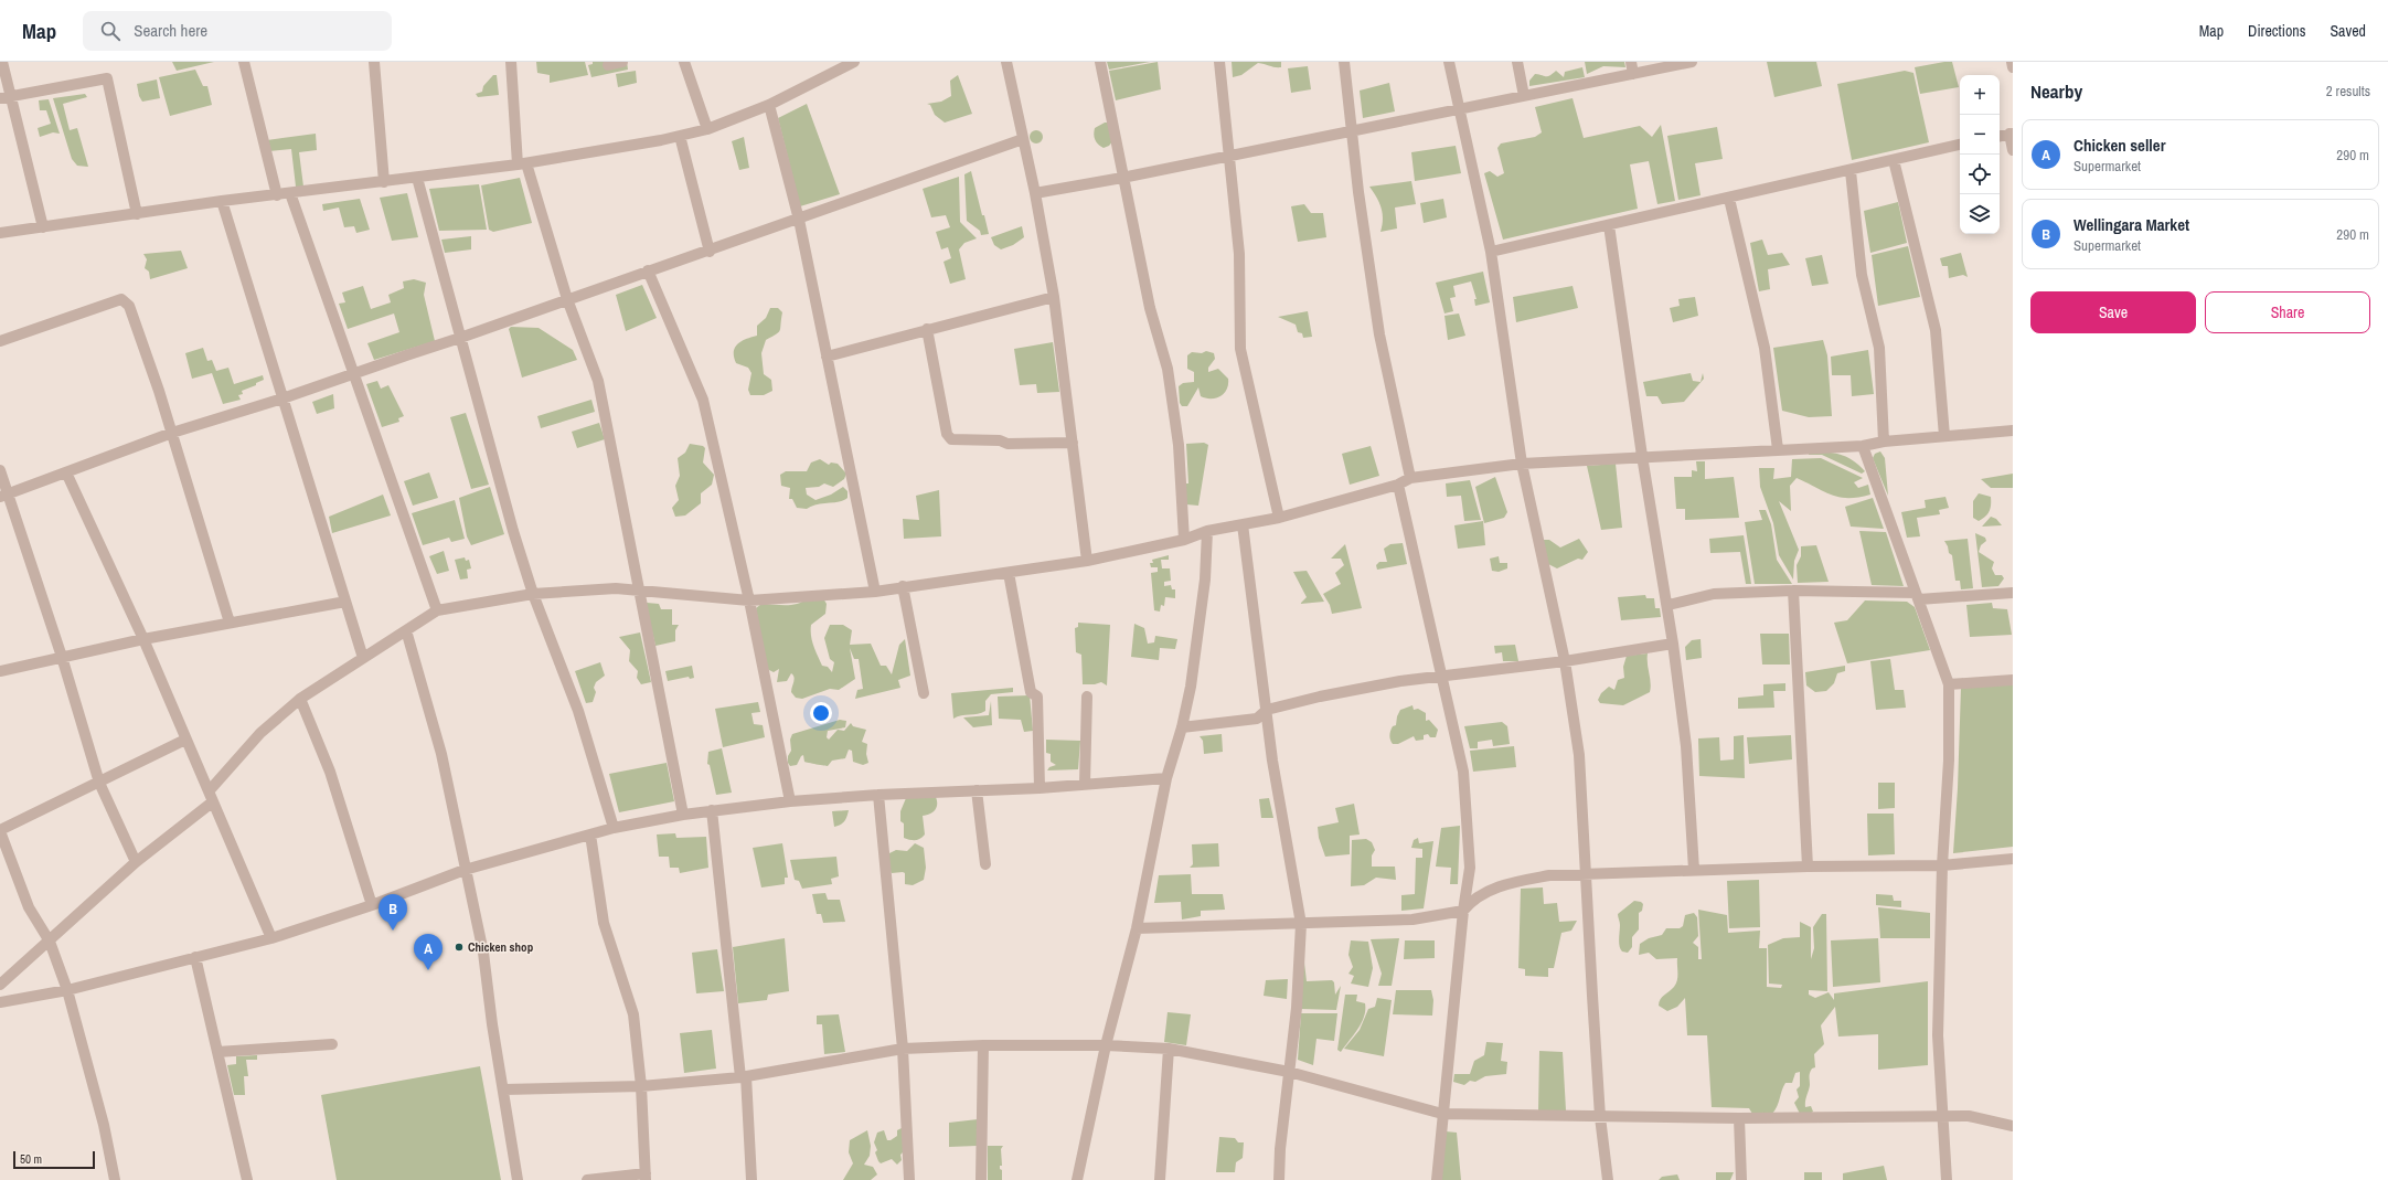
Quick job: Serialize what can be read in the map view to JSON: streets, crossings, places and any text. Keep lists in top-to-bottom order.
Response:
{
  "places": ["Chicken shop"],
  "scale_bar": "50 m",
  "page": {
    "header": "Map",
    "search": "Search here",
    "nav": ["Map", "Directions", "Saved"],
    "heading": ["Nearby", "2 results"],
    "map_buttons": ["+", "−"],
    "list": [
      {
        "mark": "A",
        "name": "Chicken seller",
        "note": "Supermarket",
        "value": "290 m"
      },
      {
        "mark": "B",
        "name": "Wellingara Market",
        "note": "Supermarket",
        "value": "290 m"
      }
    ],
    "buttons": ["Save", "Share"],
    "pins": ["B", "A"],
    "scale": "50 m"
  }
}
